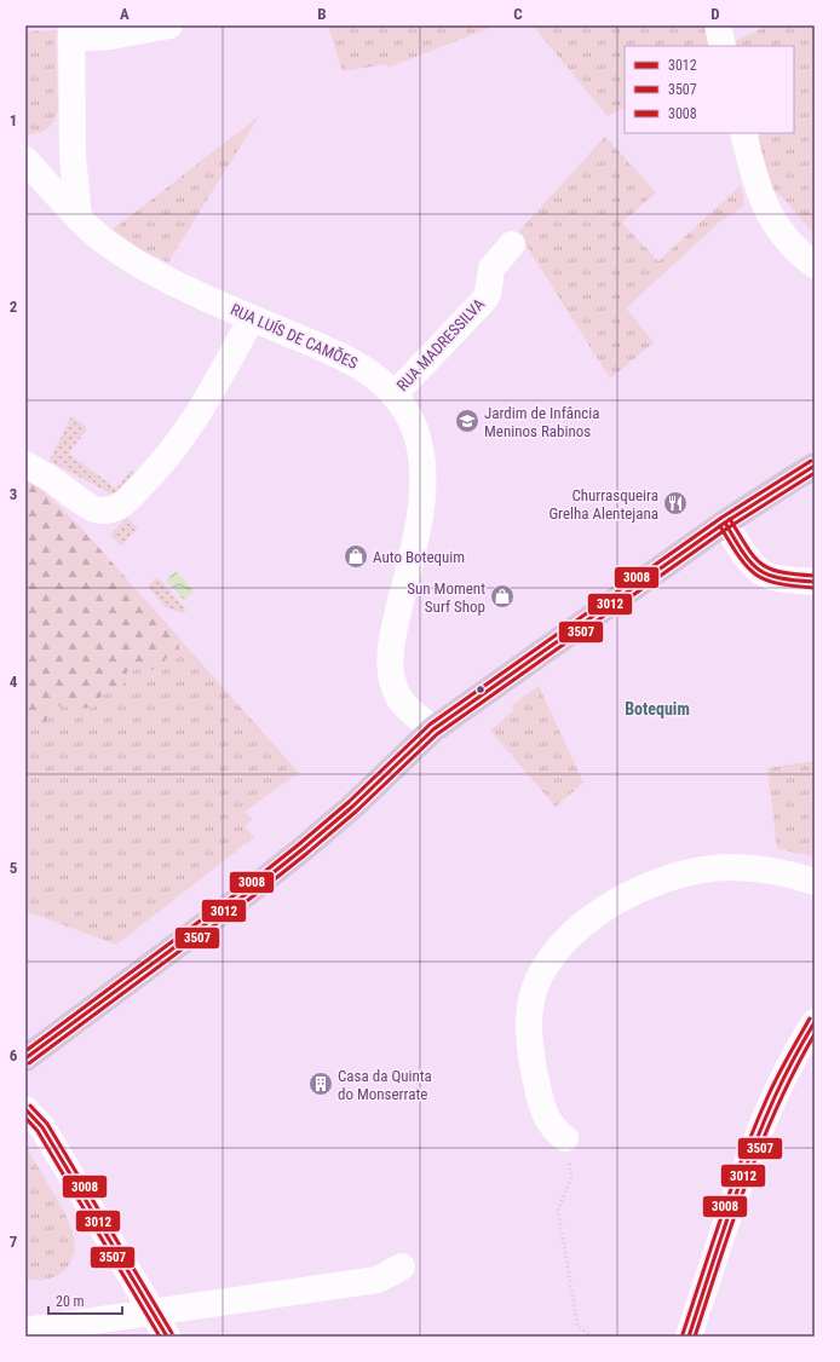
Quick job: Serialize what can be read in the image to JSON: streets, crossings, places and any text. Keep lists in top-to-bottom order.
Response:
{
  "streets": {
    "street": ["RUA LUÍS DE CAMÕES", "RUA MADRESSILVA"]
  },
  "crossings": [
    ["RUA LUÍS DE CAMÕES", "RUA MADRESSILVA"]
  ],
  "districts": ["Botequim"],
  "places": {
    "school or university": ["Jardim de Infância Meninos Rabinos"],
    "restaurant": ["Churrasqueira Grelha Alentejana"],
    "shop": ["Auto Botequim", "Sun Moment Surf Shop"],
    "building": ["Casa da Quinta do Monserrate"]
  },
  "lines": ["transit line 3008", "transit line 3012", "transit line 3507"],
  "legend": ["3012", "3507", "3008"],
  "scale_bar": "20 m",
  "grid": {
    "columns": [
      "A",
      "B",
      "C",
      "D"
    ],
    "rows": [
      "1",
      "2",
      "3",
      "4",
      "5",
      "6",
      "7"
    ]
  }
}
